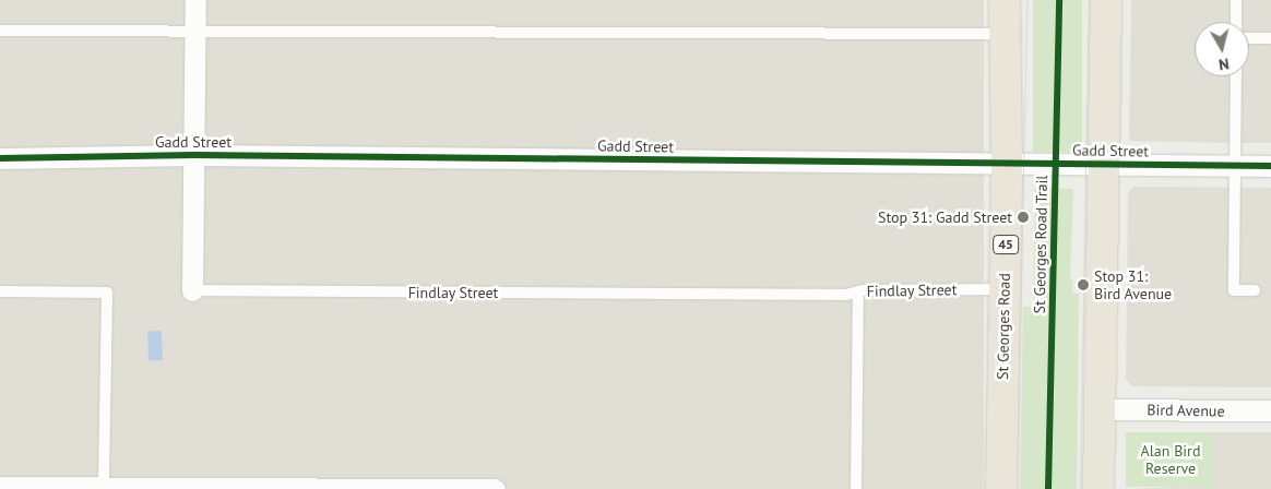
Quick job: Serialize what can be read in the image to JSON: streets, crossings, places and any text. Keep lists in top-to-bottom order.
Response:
{
  "streets": {
    "highway": ["45", "St Georges Road"],
    "street": ["Gadd Street", "Findlay Street", "Bird Avenue"],
    "cycle path": ["St Georges Road Trail"]
  },
  "crossings": [
    ["Gadd Street", "Findlay Street"],
    ["Gadd Street", "St Georges Road"],
    ["Findlay Street", "St Georges Road"]
  ],
  "parks": ["Alan Bird Reserve"],
  "places": ["Stop 31: Gadd Street", "Stop 31: Bird Avenue"],
  "north": "bottom"
}
